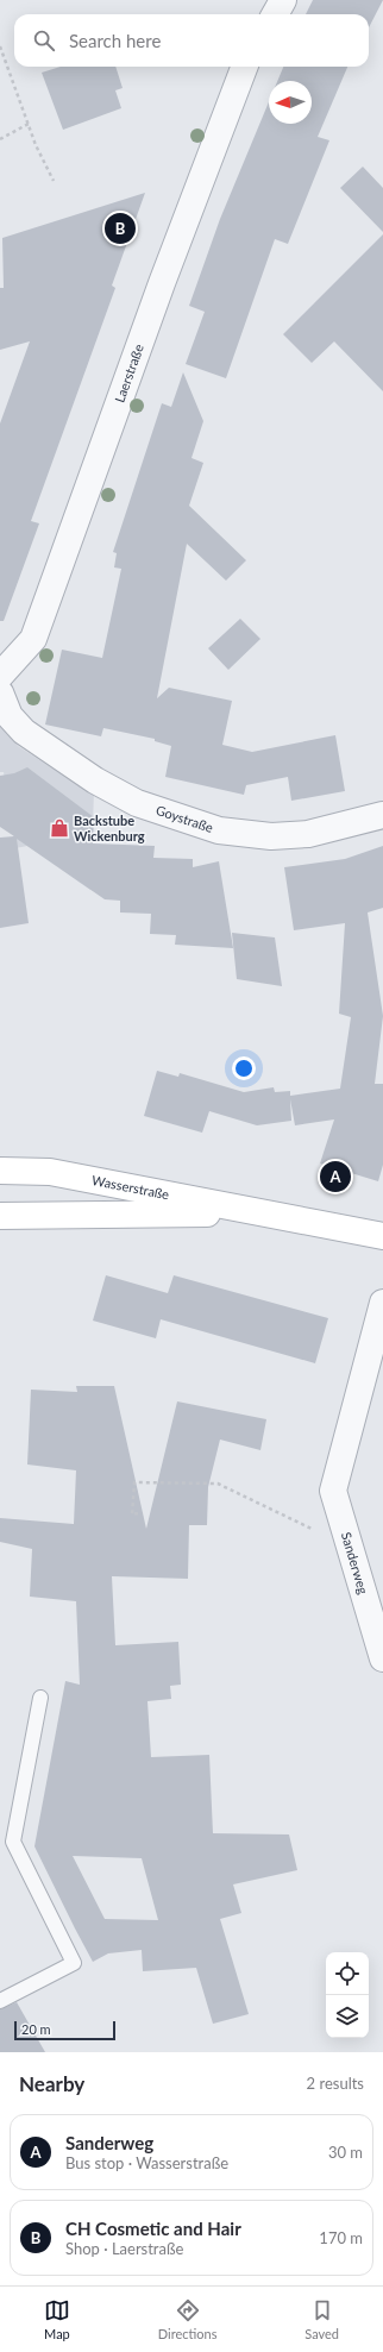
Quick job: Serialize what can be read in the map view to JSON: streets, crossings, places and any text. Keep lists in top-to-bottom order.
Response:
{
  "streets": {
    "street": [
      "Laerstraße",
      "Goystraße",
      "Wasserstraße",
      "Sanderweg"
    ]
  },
  "places": {
    "shop": ["Backstube Wickenburg"]
  },
  "scale_bar": "20 m",
  "north": "left",
  "page": {
    "search": "Search here",
    "pins": ["B", "A"],
    "scale": "20 m",
    "heading": ["Nearby", "2 results"],
    "list": [
      {
        "mark": "A",
        "name": "Sanderweg",
        "note": "Bus stop · Wasserstraße",
        "value": "30 m"
      },
      {
        "mark": "B",
        "name": "CH Cosmetic and Hair",
        "note": "Shop · Laerstraße",
        "value": "170 m"
      }
    ],
    "nav": ["Map", "Directions", "Saved"]
  }
}
